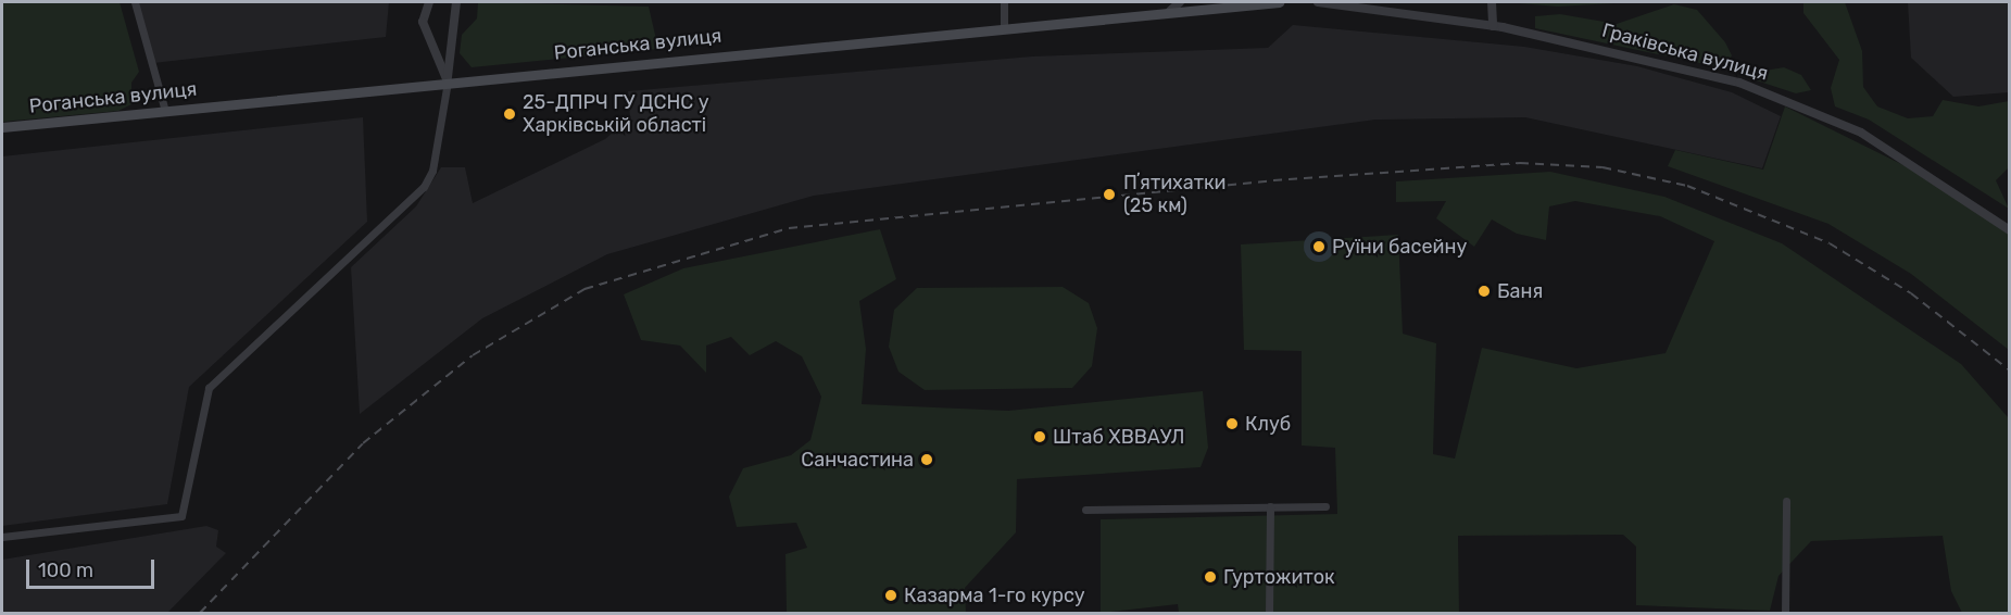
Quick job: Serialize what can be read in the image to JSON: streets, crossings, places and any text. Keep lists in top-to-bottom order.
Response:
{
  "streets": {
    "main road": ["Роганська вулиця"],
    "street": ["Граківська вулиця"]
  },
  "places": [
    "25-ДПРЧ ГУ ДСНС у Харківській області",
    "Пʼятихатки (25 км)",
    "Руїни басейну",
    "Баня",
    "Клуб",
    "Штаб ХВВАУЛ",
    "Санчастина",
    "Гуртожиток",
    "Казарма 1-го курсу"
  ],
  "scale_bar": "100 m"
}
